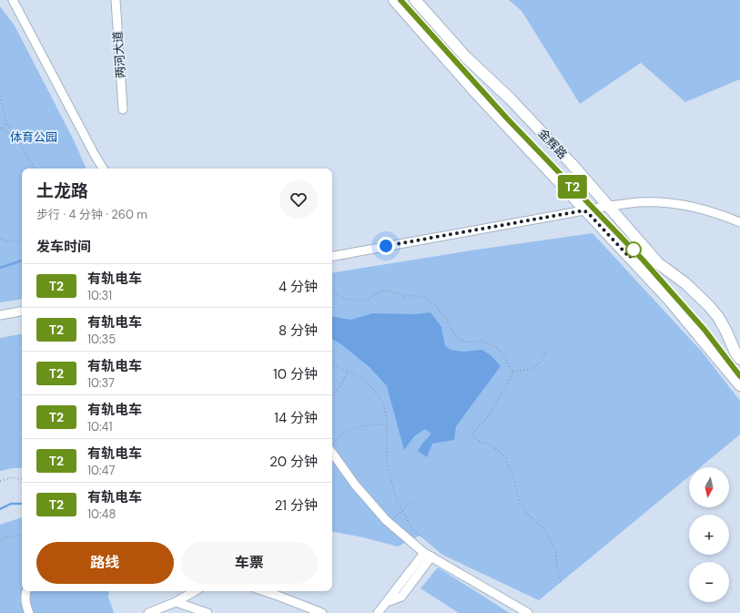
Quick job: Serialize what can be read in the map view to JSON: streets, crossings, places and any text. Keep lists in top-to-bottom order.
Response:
{
  "streets": {
    "main road": ["金辉路"],
    "street": ["两河大道"]
  },
  "parks": ["体育公园"],
  "lines": ["tram line T2"],
  "north": "bottom",
  "page": {
    "on_map": "T2",
    "heading": [
      ["土龙路", "步行 · 4 分钟 · 260 m"],
      "发车时间"
    ],
    "list": [
      {
        "mark": "T2",
        "name": "有轨电车",
        "note": "10:31",
        "value": "4 分钟"
      },
      {
        "mark": "T2",
        "name": "有轨电车",
        "note": "10:35",
        "value": "8 分钟"
      },
      {
        "mark": "T2",
        "name": "有轨电车",
        "note": "10:37",
        "value": "10 分钟"
      },
      {
        "mark": "T2",
        "name": "有轨电车",
        "note": "10:41",
        "value": "14 分钟"
      },
      {
        "mark": "T2",
        "name": "有轨电车",
        "note": "10:47",
        "value": "20 分钟"
      },
      {
        "mark": "T2",
        "name": "有轨电车",
        "note": "10:48",
        "value": "21 分钟"
      }
    ],
    "map_buttons": ["+", "−"],
    "buttons": ["路线", "车票"]
  }
}
